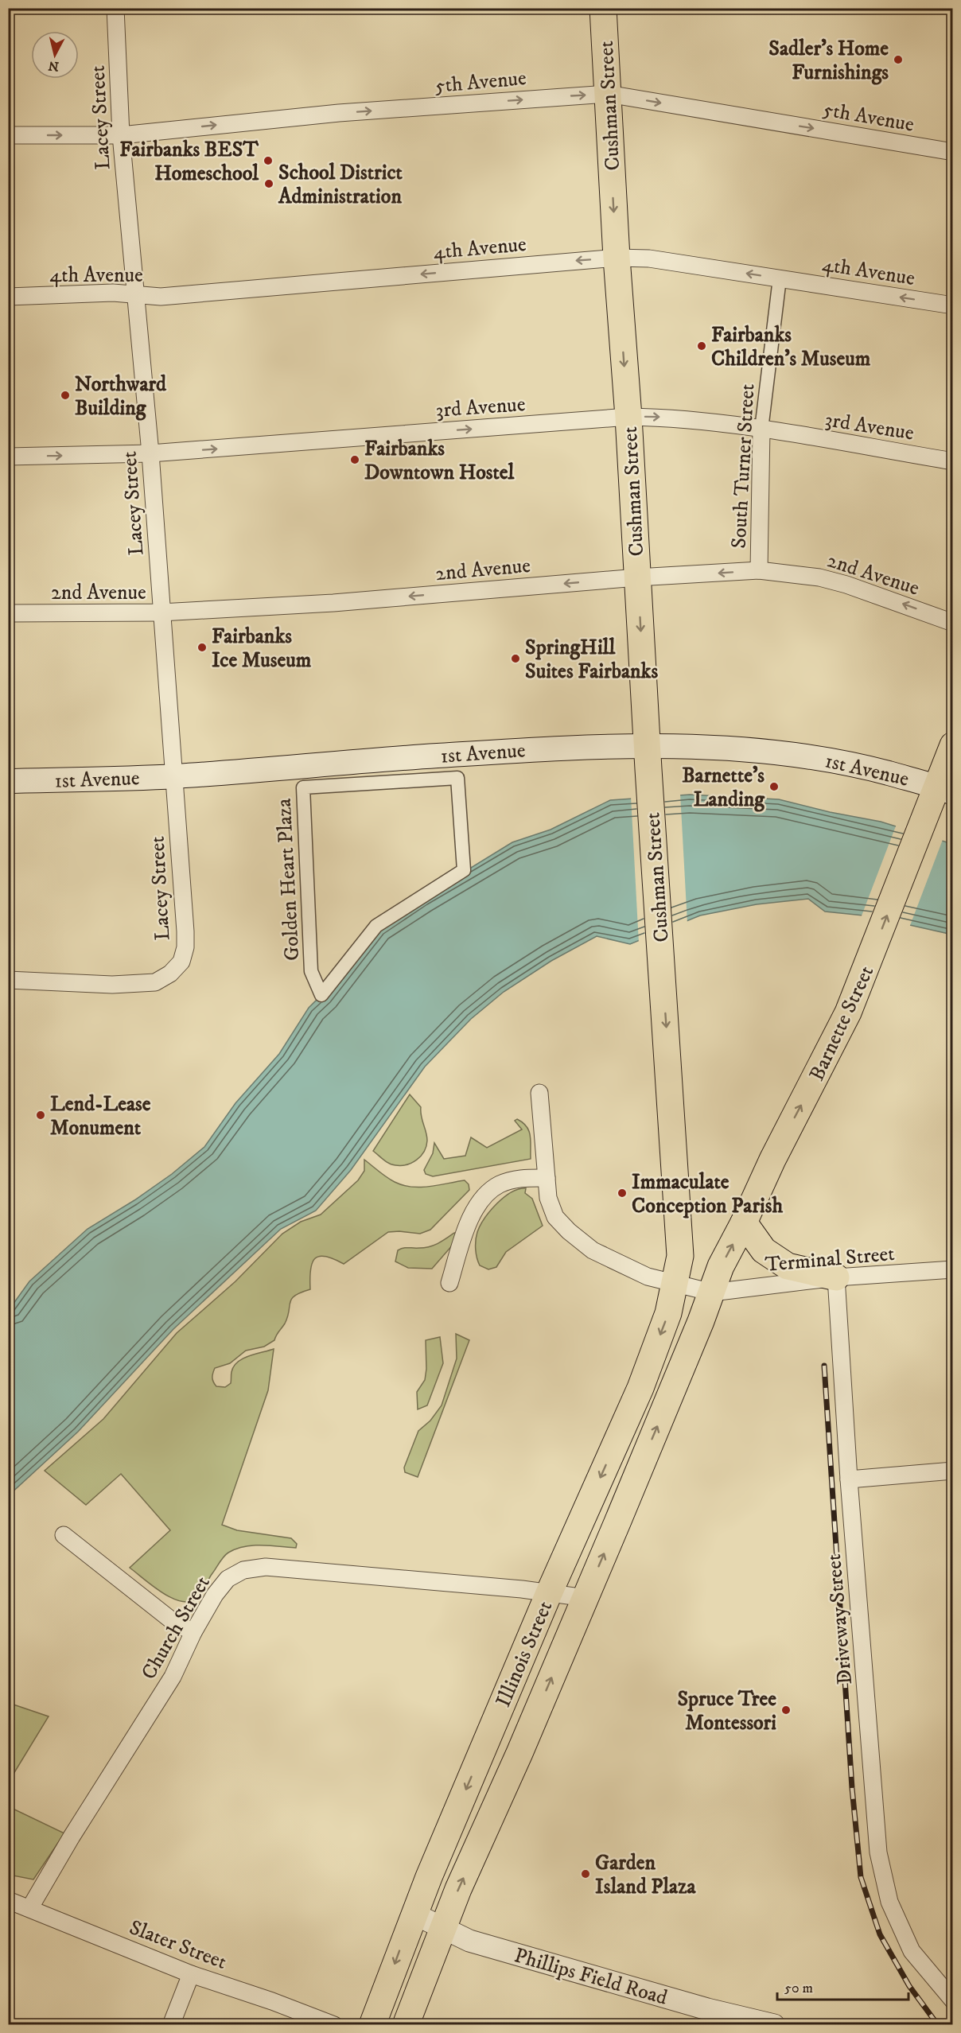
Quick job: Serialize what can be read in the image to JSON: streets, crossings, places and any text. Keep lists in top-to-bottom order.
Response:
{
  "streets": {
    "main road": [
      "Cushman Street",
      "1st Avenue",
      "Barnette Street",
      "Illinois Street"
    ],
    "street": [
      "5th Avenue",
      "Lacey Street",
      "4th Avenue",
      "3rd Avenue",
      "South Turner Street",
      "2nd Avenue",
      "Golden Heart Plaza",
      "Terminal Street",
      "Driveway Street",
      "Church Street",
      "Slater Street",
      "Phillips Field Road"
    ]
  },
  "crossings": [
    ["5th Avenue", "Cushman Street"],
    ["5th Avenue", "Lacey Street"],
    ["Cushman Street", "4th Avenue"],
    ["Cushman Street", "3rd Avenue"],
    ["Cushman Street", "2nd Avenue"],
    ["Cushman Street", "1st Avenue"],
    ["Cushman Street", "Illinois Street"],
    ["Lacey Street", "4th Avenue"],
    ["Lacey Street", "3rd Avenue"],
    ["Lacey Street", "2nd Avenue"],
    ["Lacey Street", "1st Avenue"],
    ["4th Avenue", "South Turner Street"],
    ["3rd Avenue", "South Turner Street"],
    ["South Turner Street", "2nd Avenue"],
    ["1st Avenue", "Barnette Street"],
    ["Barnette Street", "Terminal Street"],
    ["Barnette Street", "Illinois Street"],
    ["Terminal Street", "Driveway Street"],
    ["Terminal Street", "Illinois Street"],
    ["Church Street", "Illinois Street"],
    ["Church Street", "Slater Street"],
    ["Illinois Street", "Phillips Field Road"]
  ],
  "one_way": [
    "5th Avenue",
    "Cushman Street",
    "4th Avenue",
    "3rd Avenue",
    "2nd Avenue",
    "Barnette Street"
  ],
  "places": [
    "Sadler's Home Furnishings",
    "Fairbanks BEST Homeschool",
    "School District Administration",
    "Fairbanks Children's Museum",
    "Northward Building",
    "Fairbanks Downtown Hostel",
    "Fairbanks Ice Museum",
    "SpringHill Suites Fairbanks",
    "Barnette's Landing",
    "Lend-Lease Monument",
    "Immaculate Conception Parish",
    "Spruce Tree Montessori",
    "Garden Island Plaza"
  ],
  "scale_bar": "50 m",
  "north": "bottom"
}
